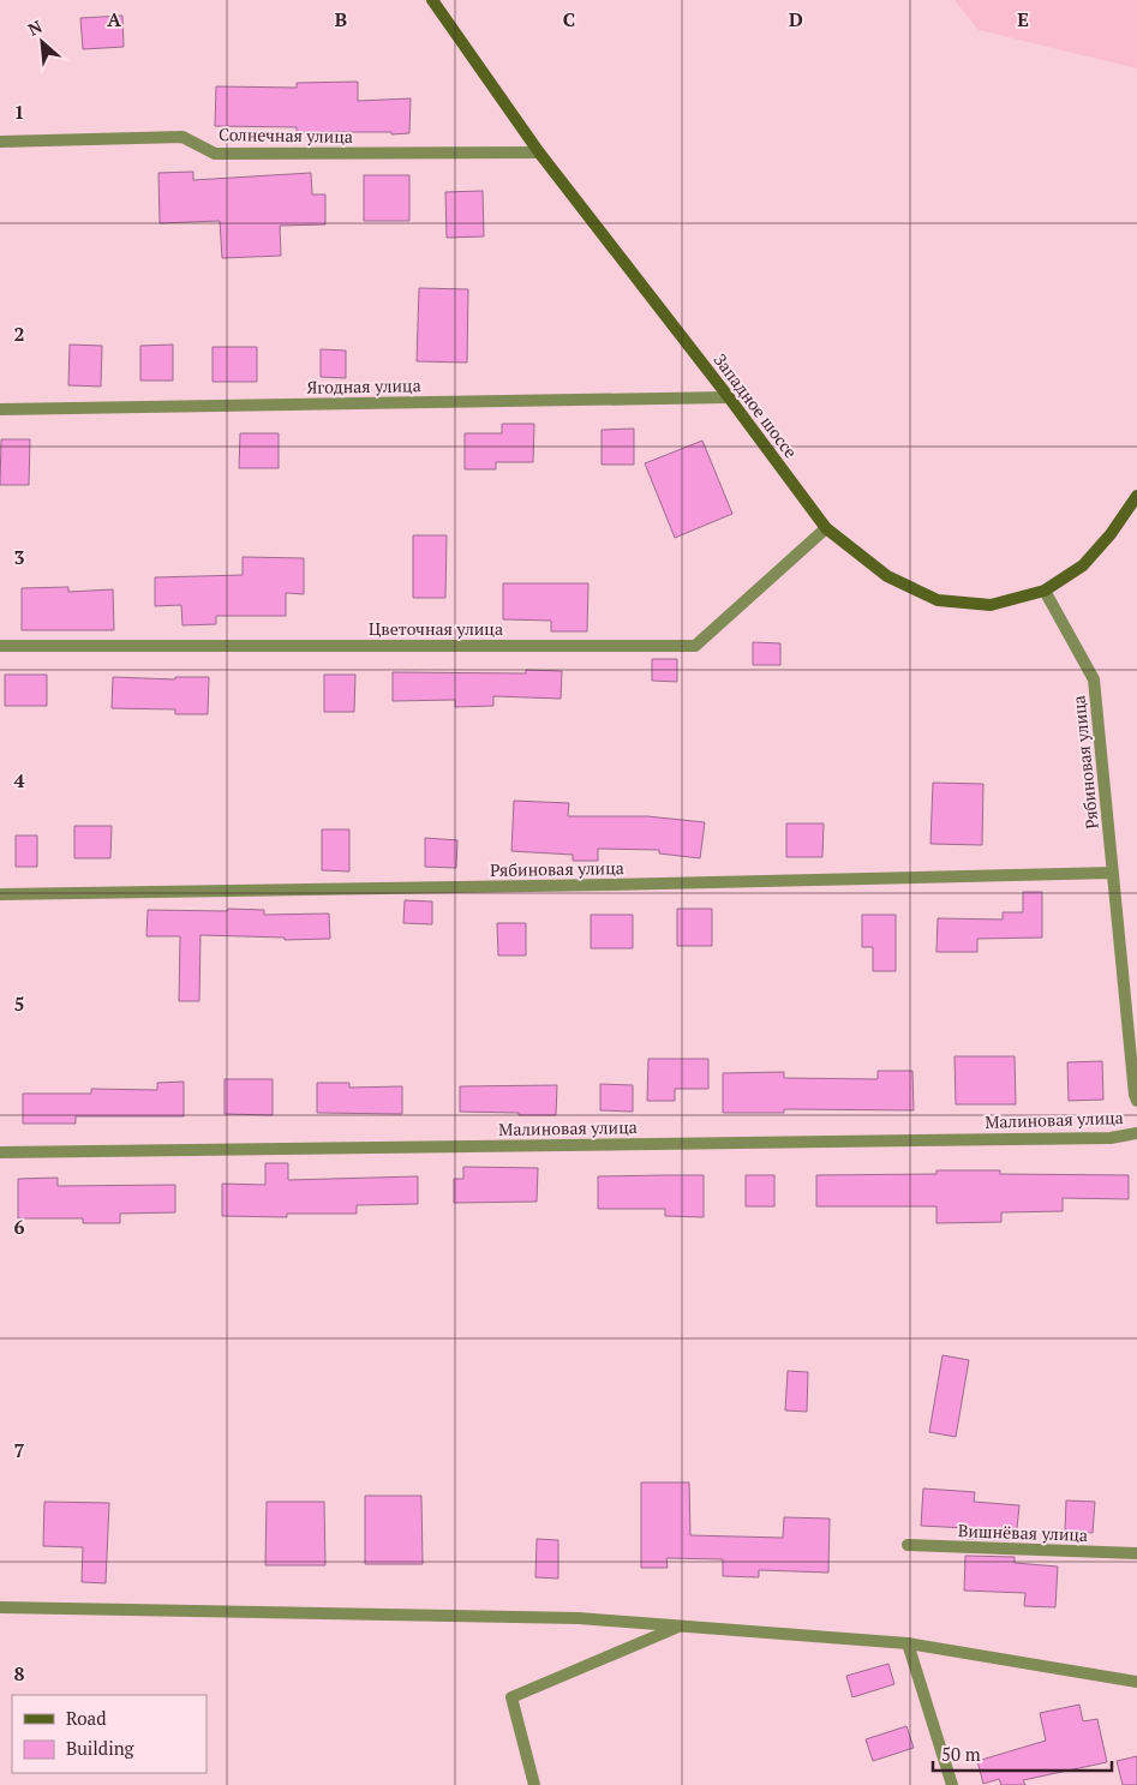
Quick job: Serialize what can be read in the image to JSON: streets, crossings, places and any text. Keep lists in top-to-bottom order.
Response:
{
  "streets": {
    "main road": ["Западное шоссе"],
    "street": [
      "Солнечная улица",
      "Ягодная улица",
      "Цветочная улица",
      "Рябиновая улица",
      "Малиновая улица",
      "Вишнёвая улица"
    ]
  },
  "crossings": [
    ["Солнечная улица", "Западное шоссе"],
    ["Ягодная улица", "Западное шоссе"],
    ["Западное шоссе", "Цветочная улица"],
    ["Западное шоссе", "Рябиновая улица"]
  ],
  "legend": ["Road", "Building"],
  "scale_bar": "50 m",
  "north": "top left",
  "grid": {
    "columns": [
      "A",
      "B",
      "C",
      "D",
      "E"
    ],
    "rows": [
      "1",
      "2",
      "3",
      "4",
      "5",
      "6",
      "7",
      "8"
    ]
  }
}
